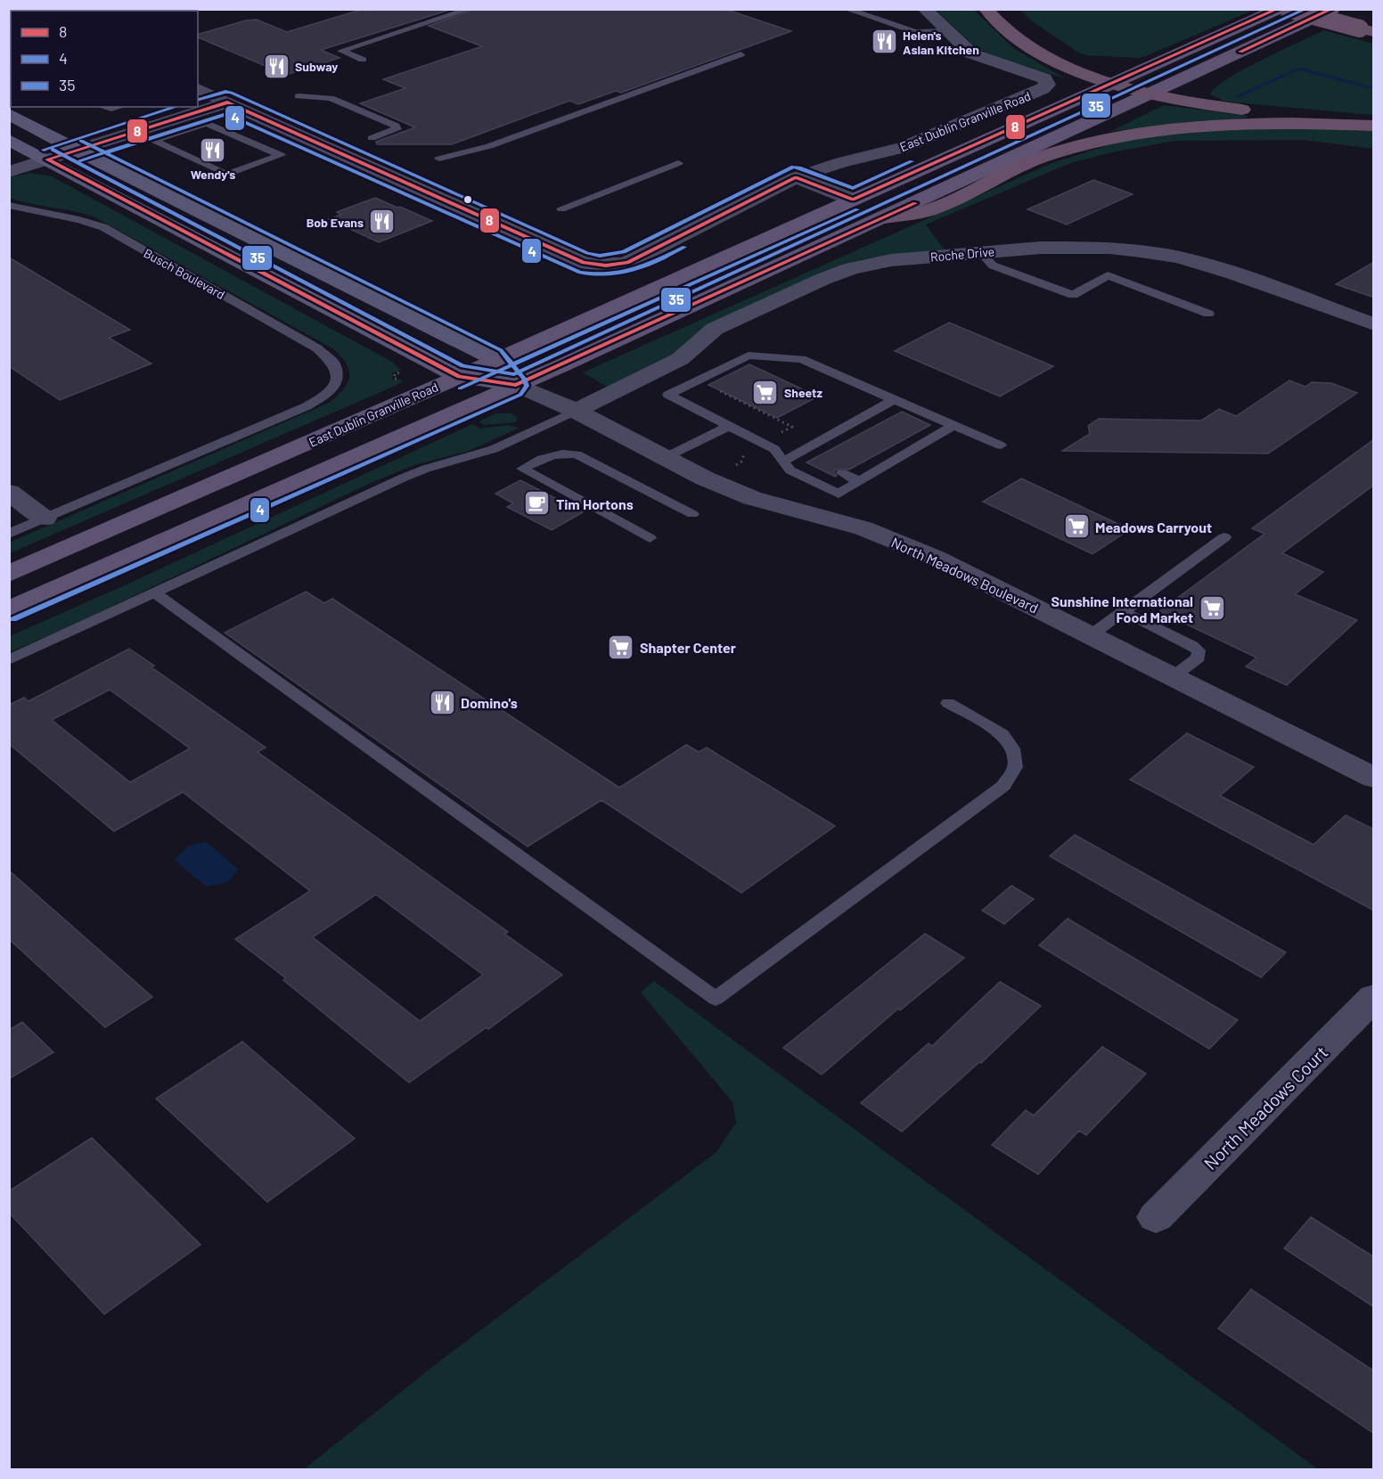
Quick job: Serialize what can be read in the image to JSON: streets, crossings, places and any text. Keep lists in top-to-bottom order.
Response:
{
  "streets": {
    "main road": ["East Dublin Granville Road"],
    "street": ["Roche Drive", "North Meadows Boulevard", "North Meadows Court"],
    "lane": ["Busch Boulevard"]
  },
  "crossings": [
    ["Roche Drive", "North Meadows Boulevard"]
  ],
  "places": {
    "restaurant": [
      "Helen's Asian Kitchen",
      "Subway",
      "Wendy's",
      "Bob Evans",
      "Domino's"
    ],
    "supermarket": [
      "Sheetz",
      "Meadows Carryout",
      "Sunshine International Food Market",
      "Shapter Center"
    ],
    "cafe": ["Tim Hortons"]
  },
  "lines": ["transit line 8", "transit line 35", "transit line 4"],
  "legend": ["8", "4", "35"]
}
